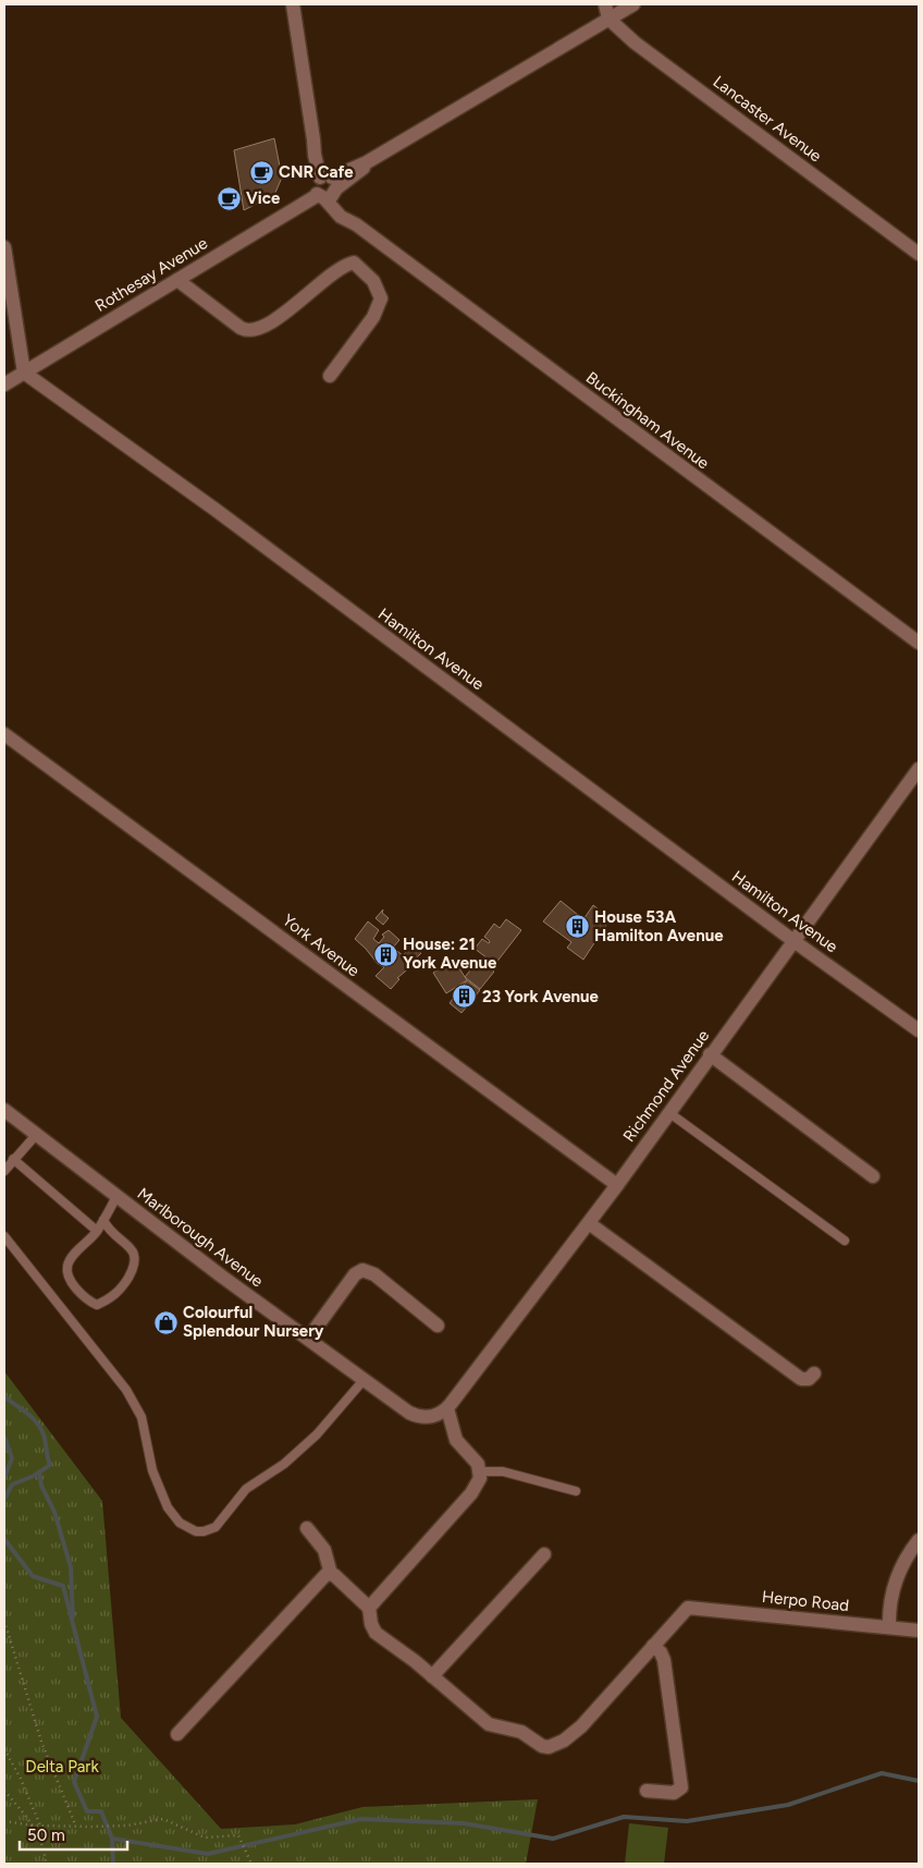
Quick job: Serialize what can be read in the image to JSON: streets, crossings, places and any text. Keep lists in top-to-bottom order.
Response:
{
  "streets": {
    "street": [
      "Lancaster Avenue",
      "Rothesay Avenue",
      "Buckingham Avenue",
      "Hamilton Avenue",
      "York Avenue",
      "Richmond Avenue",
      "Marlborough Avenue",
      "Herpo Road"
    ]
  },
  "crossings": [
    ["Lancaster Avenue", "Rothesay Avenue"],
    ["Rothesay Avenue", "Buckingham Avenue"],
    ["Rothesay Avenue", "Hamilton Avenue"],
    ["Hamilton Avenue", "Richmond Avenue"],
    ["York Avenue", "Richmond Avenue"],
    ["Richmond Avenue", "Marlborough Avenue"]
  ],
  "parks": ["Delta Park"],
  "places": {
    "cafe": ["CNR Cafe", "Vice"],
    "building": ["House 53A Hamilton Avenue", "House: 21 York Avenue", "23 York Avenue"],
    "shop": ["Colourful Splendour Nursery"]
  },
  "scale_bar": "50 m"
}
